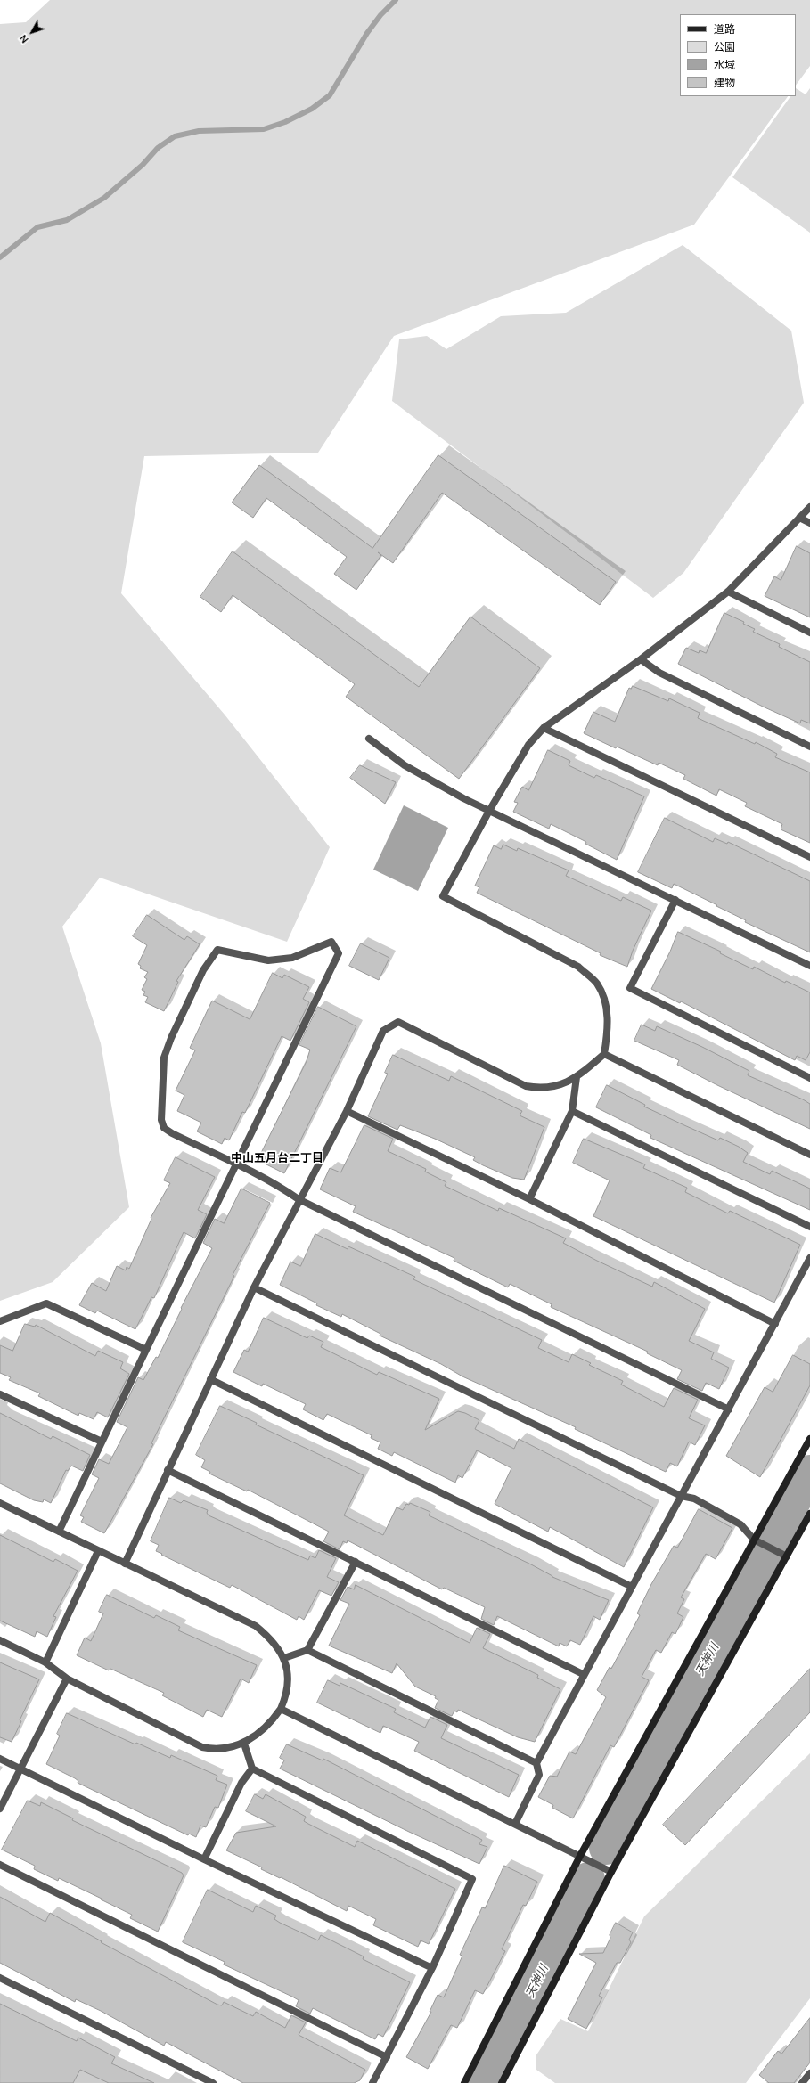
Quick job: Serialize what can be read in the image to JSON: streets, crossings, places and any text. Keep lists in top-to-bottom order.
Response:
{
  "districts": ["中山五月台二丁目"],
  "water": ["天神川"],
  "legend": [
    "道路",
    "公園",
    "水域",
    "建物"
  ],
  "north": "bottom left"
}
